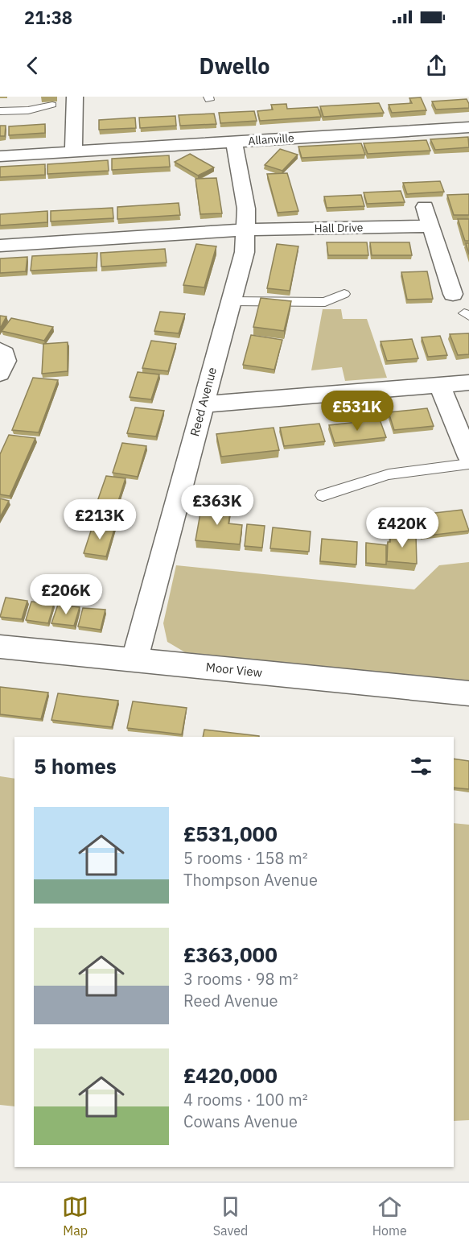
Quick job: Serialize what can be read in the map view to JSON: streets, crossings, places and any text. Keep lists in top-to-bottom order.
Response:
{
  "streets": {
    "street": [
      "Allanville",
      "Hall Drive",
      "Reed Avenue",
      "Moor View"
    ]
  },
  "crossings": [
    ["Allanville", "Reed Avenue"],
    ["Hall Drive", "Reed Avenue"],
    ["Reed Avenue", "Moor View"]
  ],
  "page": {
    "status": "21:38",
    "header": "Dwello",
    "price": [
      "£531K",
      "£363K",
      "£213K",
      "£420K",
      "£206K"
    ],
    "heading": "5 homes",
    "list": [
      {
        "name": "£531,000",
        "note": "5 rooms · 158 m² · Thompson Avenue"
      },
      {
        "name": "£363,000",
        "note": "3 rooms · 98 m² · Reed Avenue"
      },
      {
        "name": "£420,000",
        "note": "4 rooms · 100 m² · Cowans Avenue"
      }
    ],
    "tabs": ["Map", "Saved", "Home"]
  }
}
